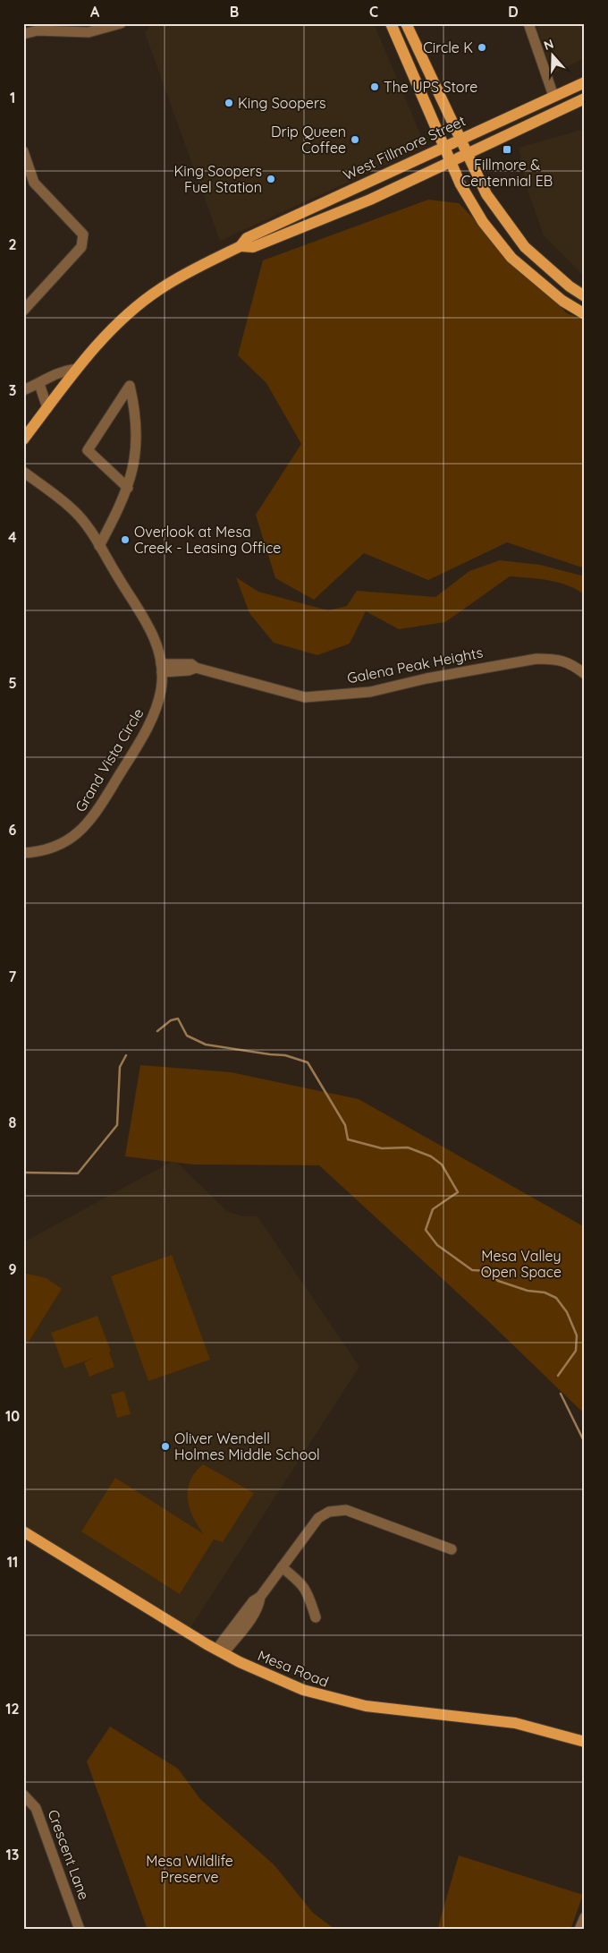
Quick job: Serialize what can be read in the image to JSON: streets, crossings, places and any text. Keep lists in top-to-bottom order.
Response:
{
  "streets": {
    "main road": ["West Fillmore Street", "Mesa Road"],
    "street": ["Galena Peak Heights", "Grand Vista Circle", "Crescent Lane"]
  },
  "crossings": [
    ["Galena Peak Heights", "Grand Vista Circle"]
  ],
  "parks": ["Mesa Valley Open Space", "Mesa Wildlife Preserve"],
  "places": {
    "other": [
      "Circle K",
      "The UPS Store",
      "King Soopers",
      "Drip Queen Coffee",
      "King Soopers Fuel Station",
      "Overlook at Mesa Creek - Leasing Office",
      "Oliver Wendell Holmes Middle School"
    ],
    "transit": ["Fillmore & Centennial EB"]
  },
  "north": "top",
  "grid": {
    "columns": [
      "A",
      "B",
      "C",
      "D"
    ],
    "rows": [
      "1",
      "2",
      "3",
      "4",
      "5",
      "6",
      "7",
      "8",
      "9",
      "10",
      "11",
      "12",
      "13"
    ]
  }
}
